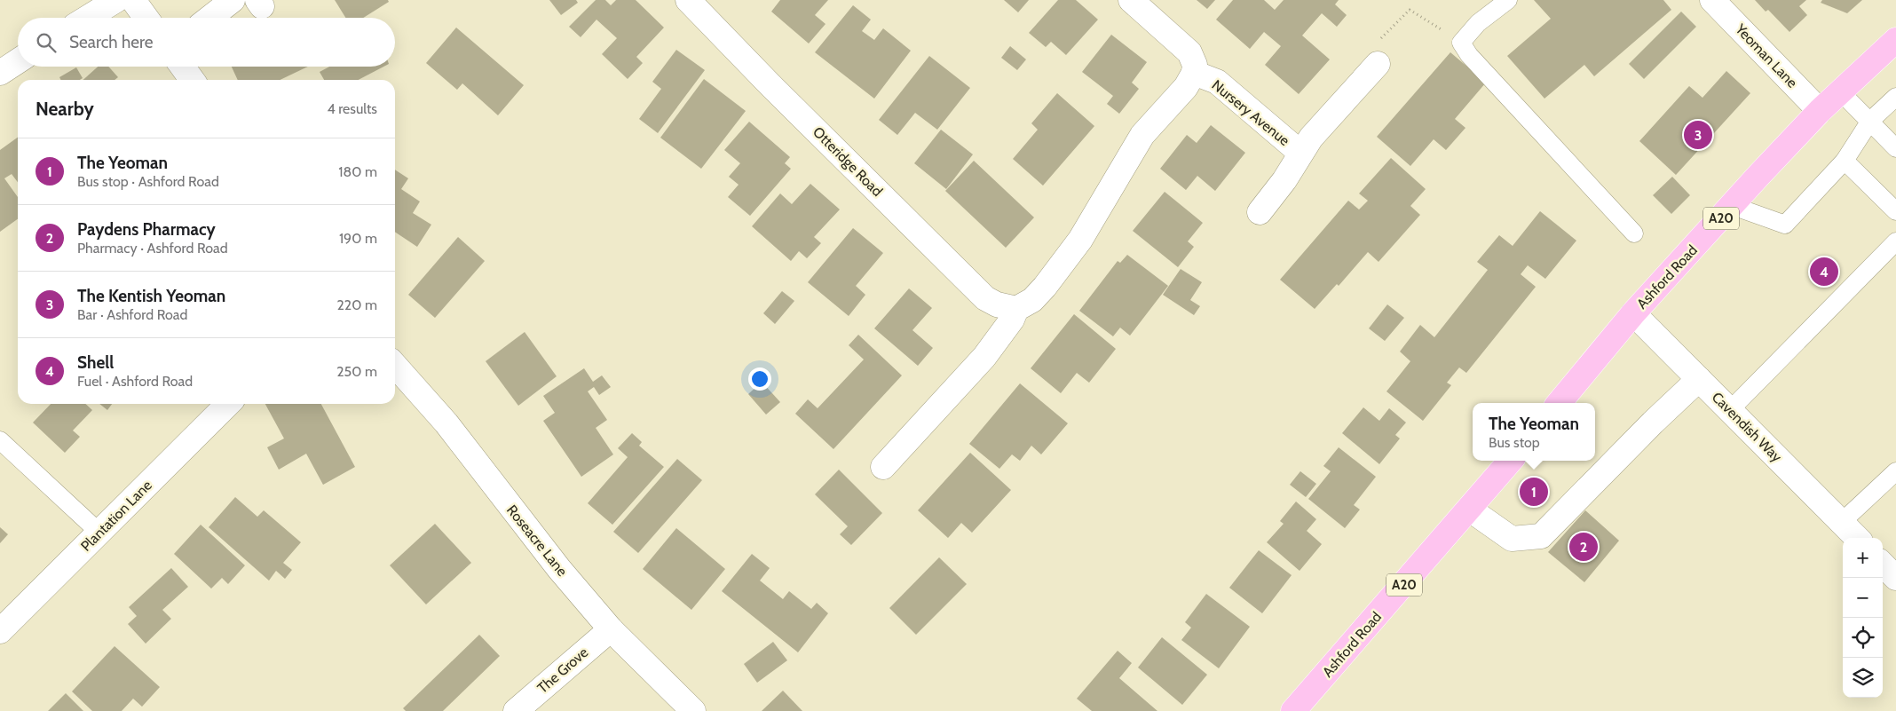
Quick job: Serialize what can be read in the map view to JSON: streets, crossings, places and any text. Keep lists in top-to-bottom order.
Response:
{
  "streets": {
    "main road": ["A20", "Ashford Road"],
    "street": [
      "Yeoman Lane",
      "Nursery Avenue",
      "Otteridge Road",
      "Cavendish Way",
      "Plantation Lane",
      "Roseacre Lane",
      "The Grove"
    ]
  },
  "crossings": [
    ["Yeoman Lane", "Ashford Road"],
    ["Ashford Road", "Cavendish Way"],
    ["Roseacre Lane", "The Grove"]
  ],
  "page": {
    "search": "Search here",
    "heading": ["Nearby", "4 results"],
    "pins": [
      "3",
      "4",
      "1",
      "2"
    ],
    "list": [
      {
        "mark": "1",
        "name": "The Yeoman",
        "note": "Bus stop · Ashford Road",
        "value": "180 m"
      },
      {
        "mark": "2",
        "name": "Paydens Pharmacy",
        "note": "Pharmacy · Ashford Road",
        "value": "190 m"
      },
      {
        "mark": "3",
        "name": "The Kentish Yeoman",
        "note": "Bar · Ashford Road",
        "value": "220 m"
      },
      {
        "mark": "4",
        "name": "Shell",
        "note": "Fuel · Ashford Road",
        "value": "250 m"
      }
    ],
    "popup": ["The Yeoman", "Bus stop"],
    "map_buttons": ["+", "−"]
  }
}
